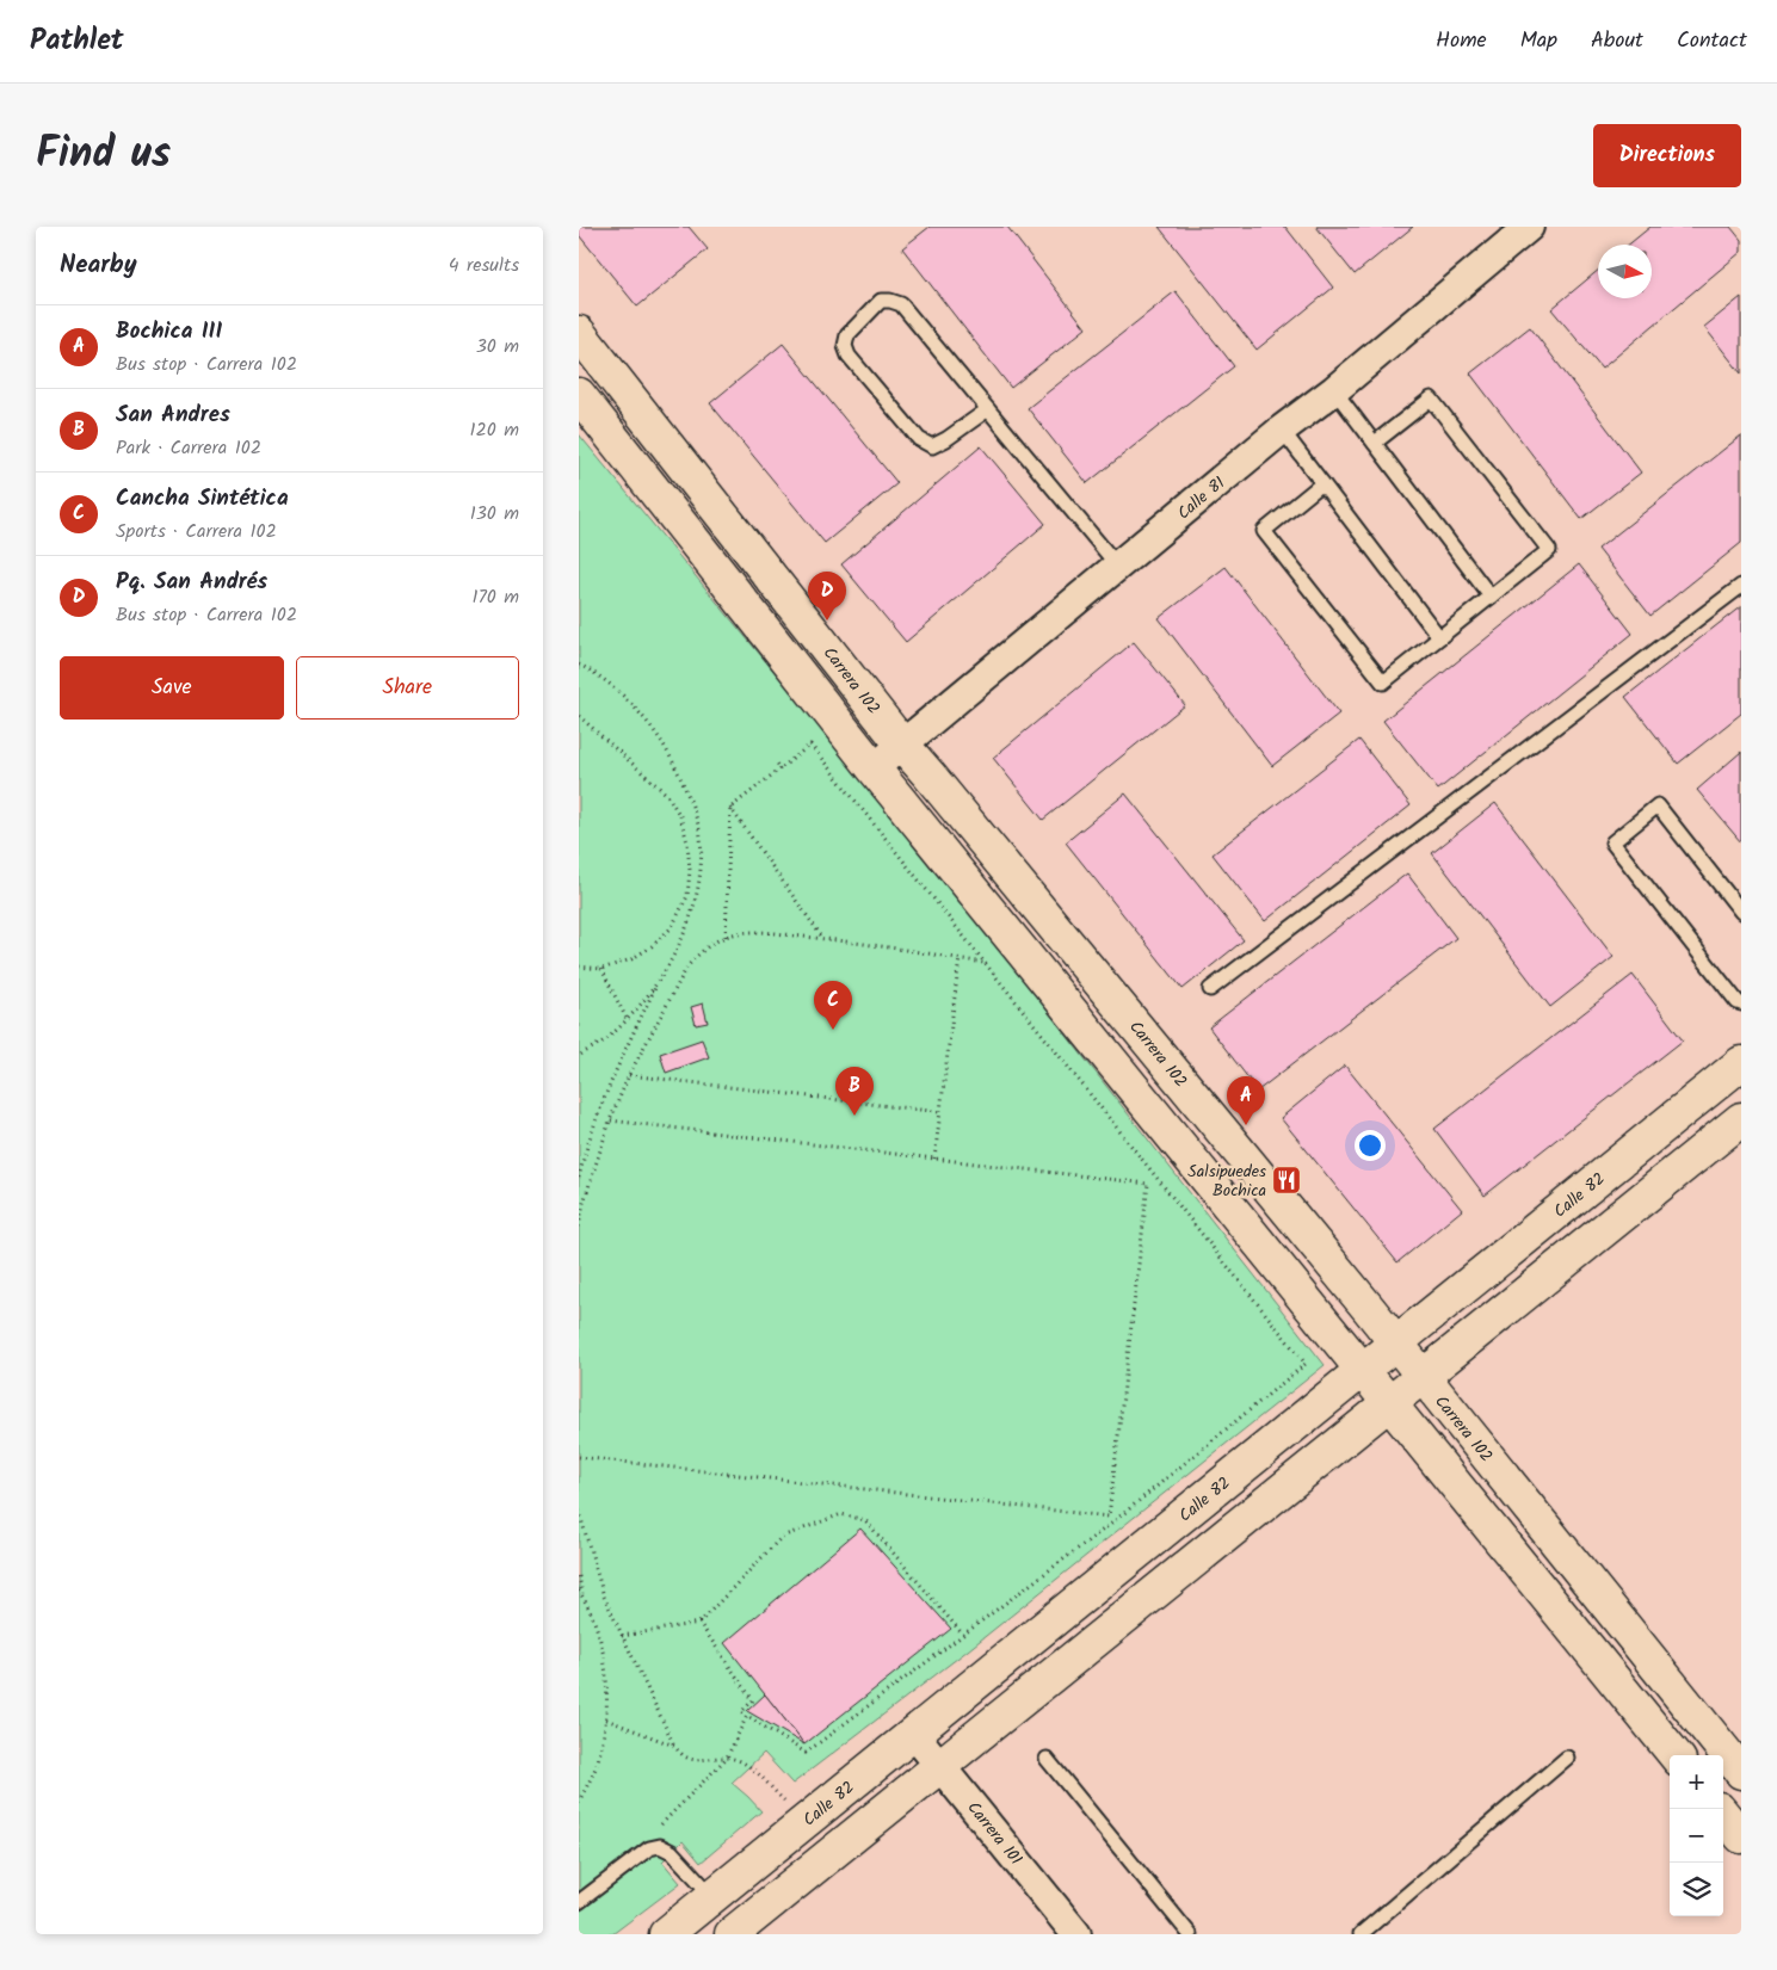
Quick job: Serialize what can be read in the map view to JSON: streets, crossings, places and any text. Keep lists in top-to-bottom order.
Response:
{
  "streets": {
    "street": [
      "Calle 81",
      "Carrera 102",
      "Calle 82",
      "Carrera 101"
    ]
  },
  "crossings": [
    ["Calle 81", "Carrera 102"],
    ["Carrera 102", "Calle 82"],
    ["Calle 82", "Carrera 101"]
  ],
  "places": {
    "restaurant": ["Salsipuedes Bochica"]
  },
  "north": "right",
  "page": {
    "header": "Pathlet",
    "nav": [
      "Home",
      "Map",
      "About",
      "Contact"
    ],
    "title": "Find us",
    "buttons": [
      "Directions",
      ["Save", "Share"]
    ],
    "heading": ["Nearby", "4 results"],
    "list": [
      {
        "mark": "A",
        "name": "Bochica III",
        "note": "Bus stop · Carrera 102",
        "value": "30 m"
      },
      {
        "mark": "B",
        "name": "San Andres",
        "note": "Park · Carrera 102",
        "value": "120 m"
      },
      {
        "mark": "C",
        "name": "Cancha Sintética",
        "note": "Sports · Carrera 102",
        "value": "130 m"
      },
      {
        "mark": "D",
        "name": "Pq. San Andrés",
        "note": "Bus stop · Carrera 102",
        "value": "170 m"
      }
    ],
    "pins": [
      "D",
      "C",
      "B",
      "A"
    ],
    "map_buttons": ["+", "−"]
  }
}
